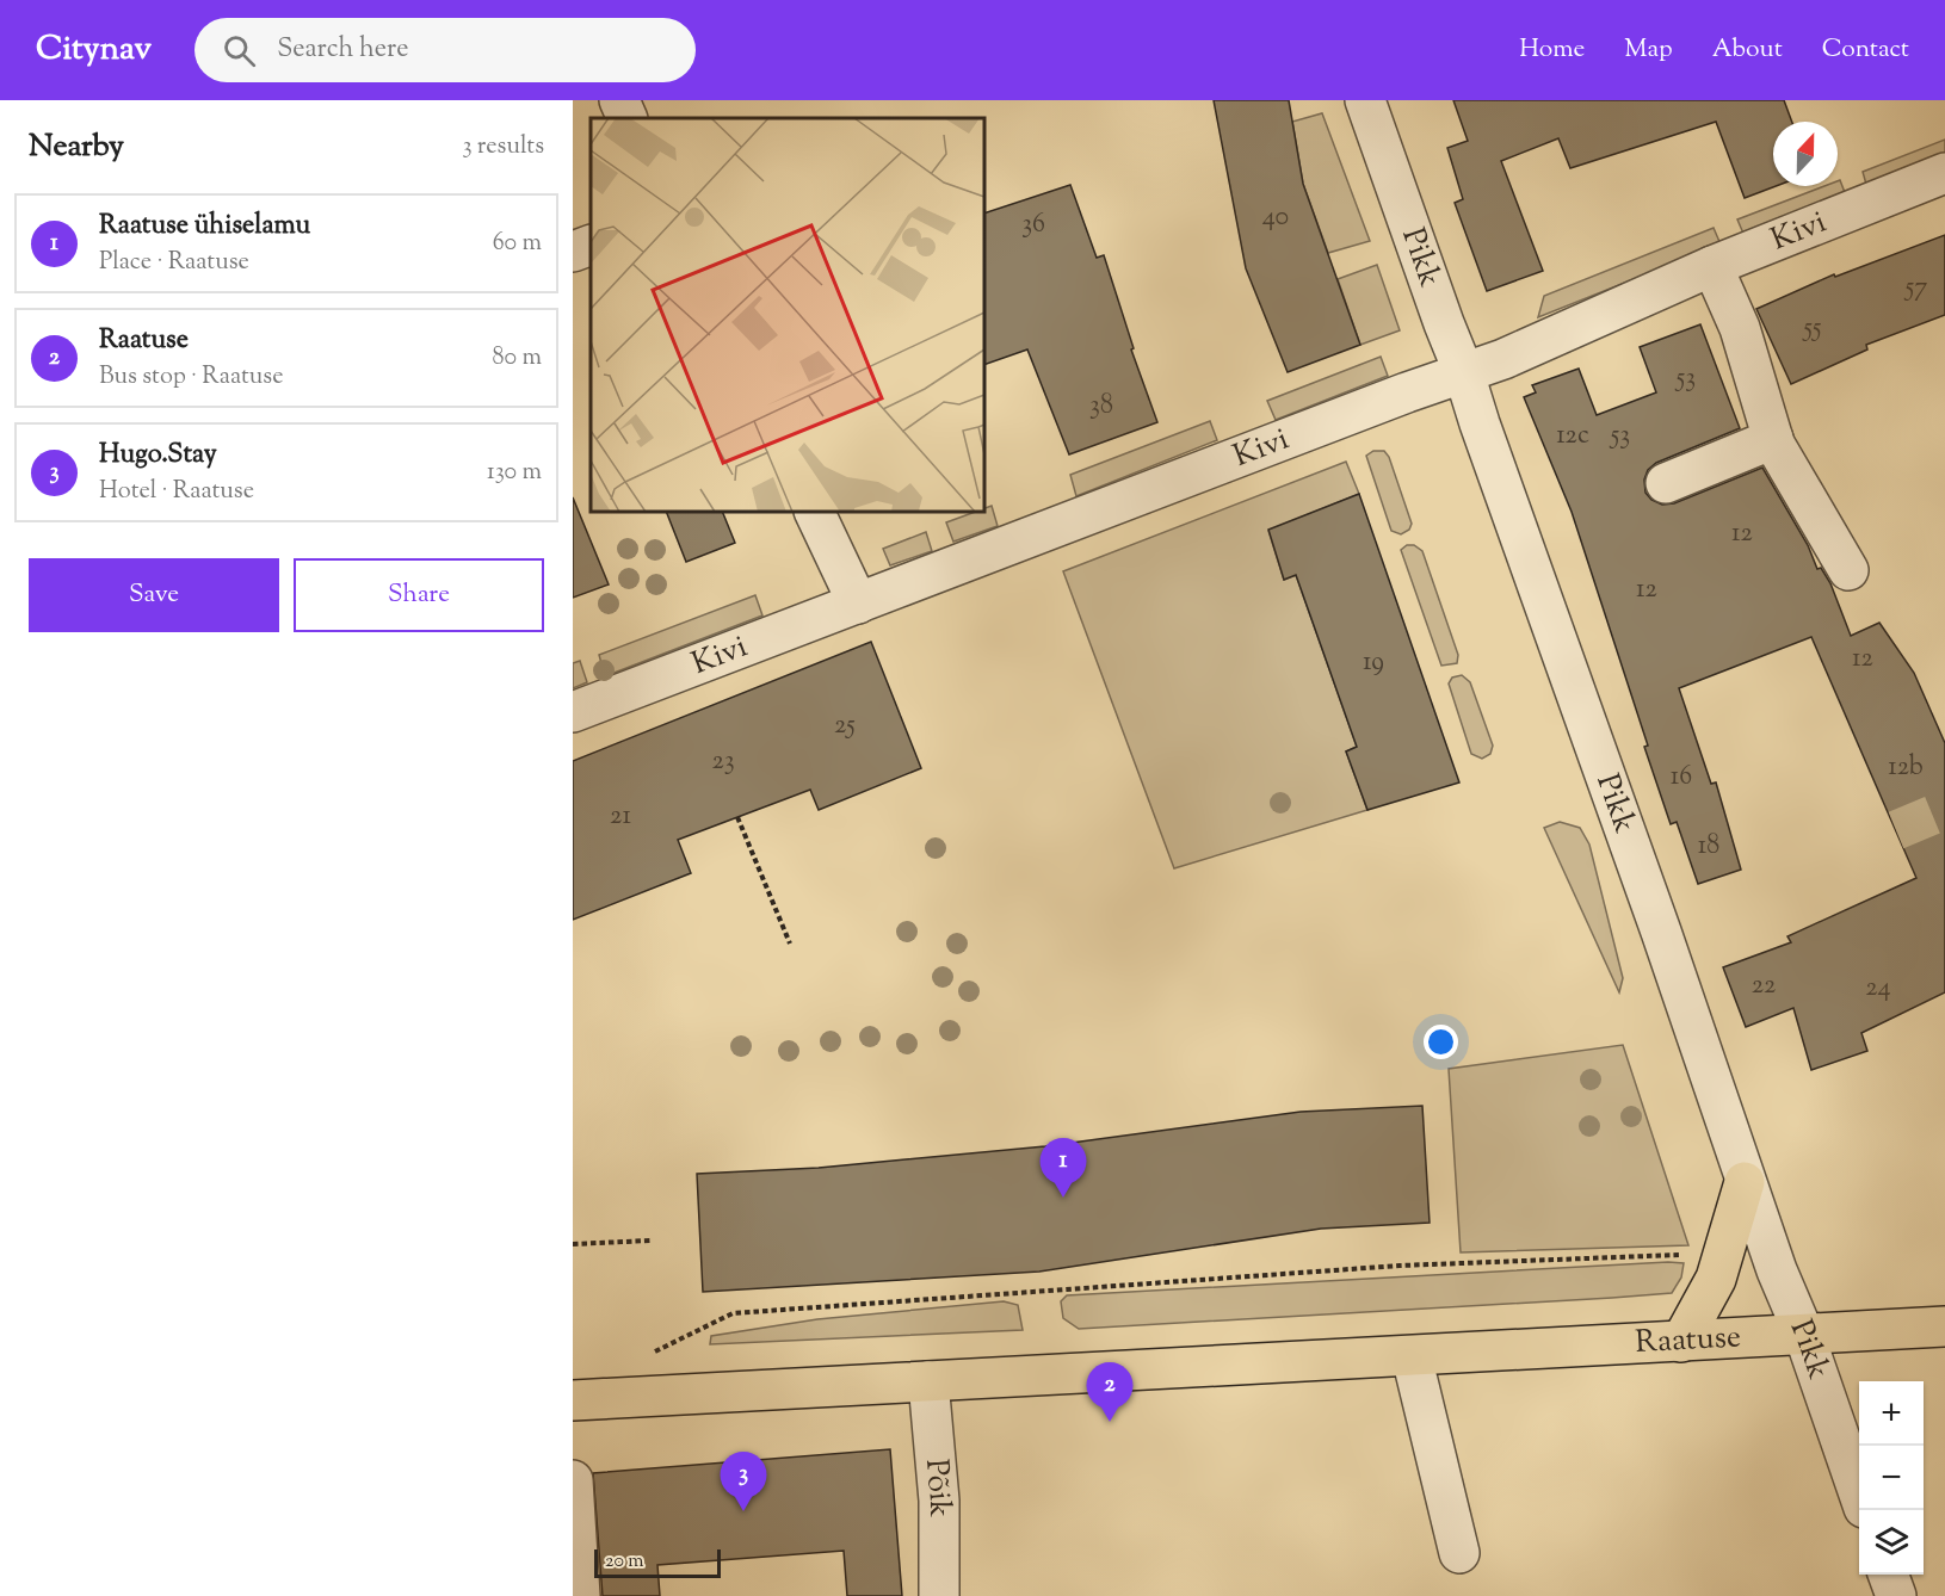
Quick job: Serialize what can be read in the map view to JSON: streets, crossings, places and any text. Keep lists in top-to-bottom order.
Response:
{
  "streets": {
    "main road": ["Raatuse"],
    "street": ["Kivi", "Pikk", "Põik"]
  },
  "crossings": [
    ["Kivi", "Pikk"],
    ["Pikk", "Raatuse"],
    ["Raatuse", "Põik"]
  ],
  "house_numbers": [
    "40",
    "36",
    "57",
    "55",
    "53",
    "38",
    "12c",
    "53",
    "12",
    "12",
    "12",
    "19",
    "25",
    "23",
    "12b",
    "16",
    "21",
    "18",
    "22",
    "24"
  ],
  "scale_bar": "20 m",
  "north": "top",
  "page": {
    "header": "Citynav",
    "search": "Search here",
    "nav": [
      "Home",
      "Map",
      "About",
      "Contact"
    ],
    "heading": ["Nearby", "3 results"],
    "list": [
      {
        "mark": "1",
        "name": "Raatuse ühiselamu",
        "note": "Place · Raatuse",
        "value": "60 m"
      },
      {
        "mark": "2",
        "name": "Raatuse",
        "note": "Bus stop · Raatuse",
        "value": "80 m"
      },
      {
        "mark": "3",
        "name": "Hugo.Stay",
        "note": "Hotel · Raatuse",
        "value": "130 m"
      }
    ],
    "buttons": ["Save", "Share"],
    "pins": ["1", "2", "3"],
    "map_buttons": ["+", "−"],
    "scale": "20 m"
  }
}
